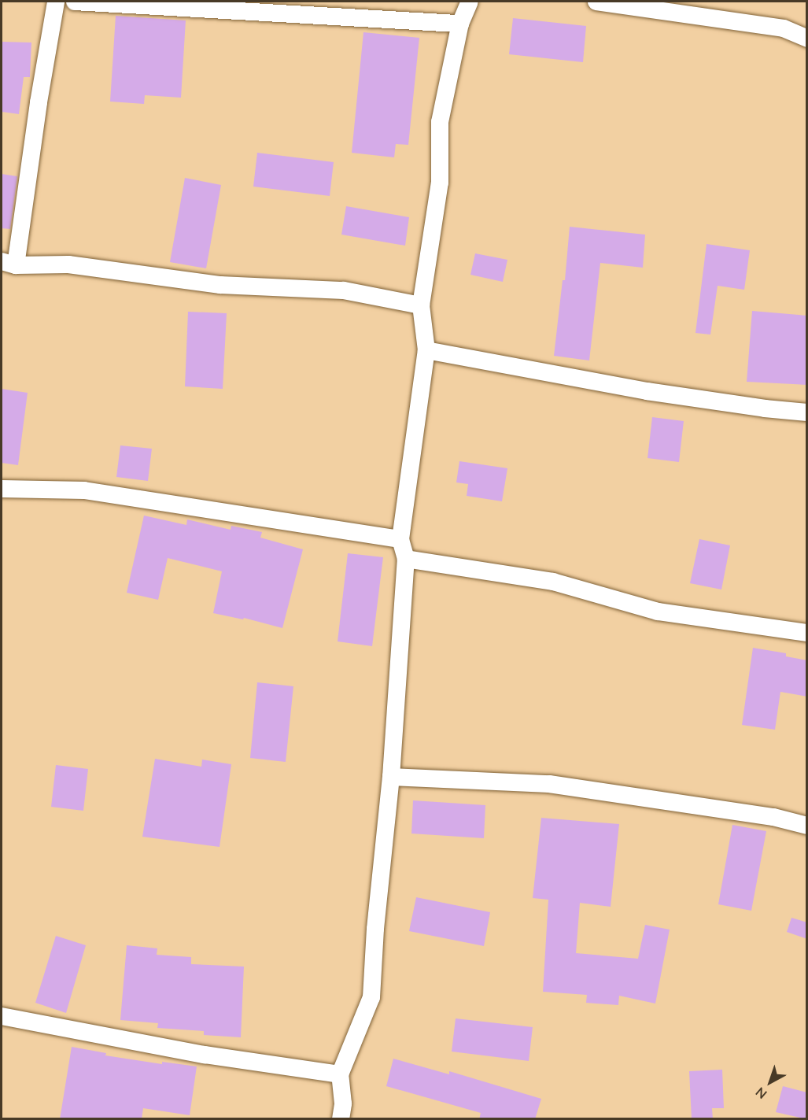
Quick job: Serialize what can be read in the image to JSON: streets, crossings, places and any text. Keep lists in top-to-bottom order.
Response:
{
  "north": "bottom left"
}
